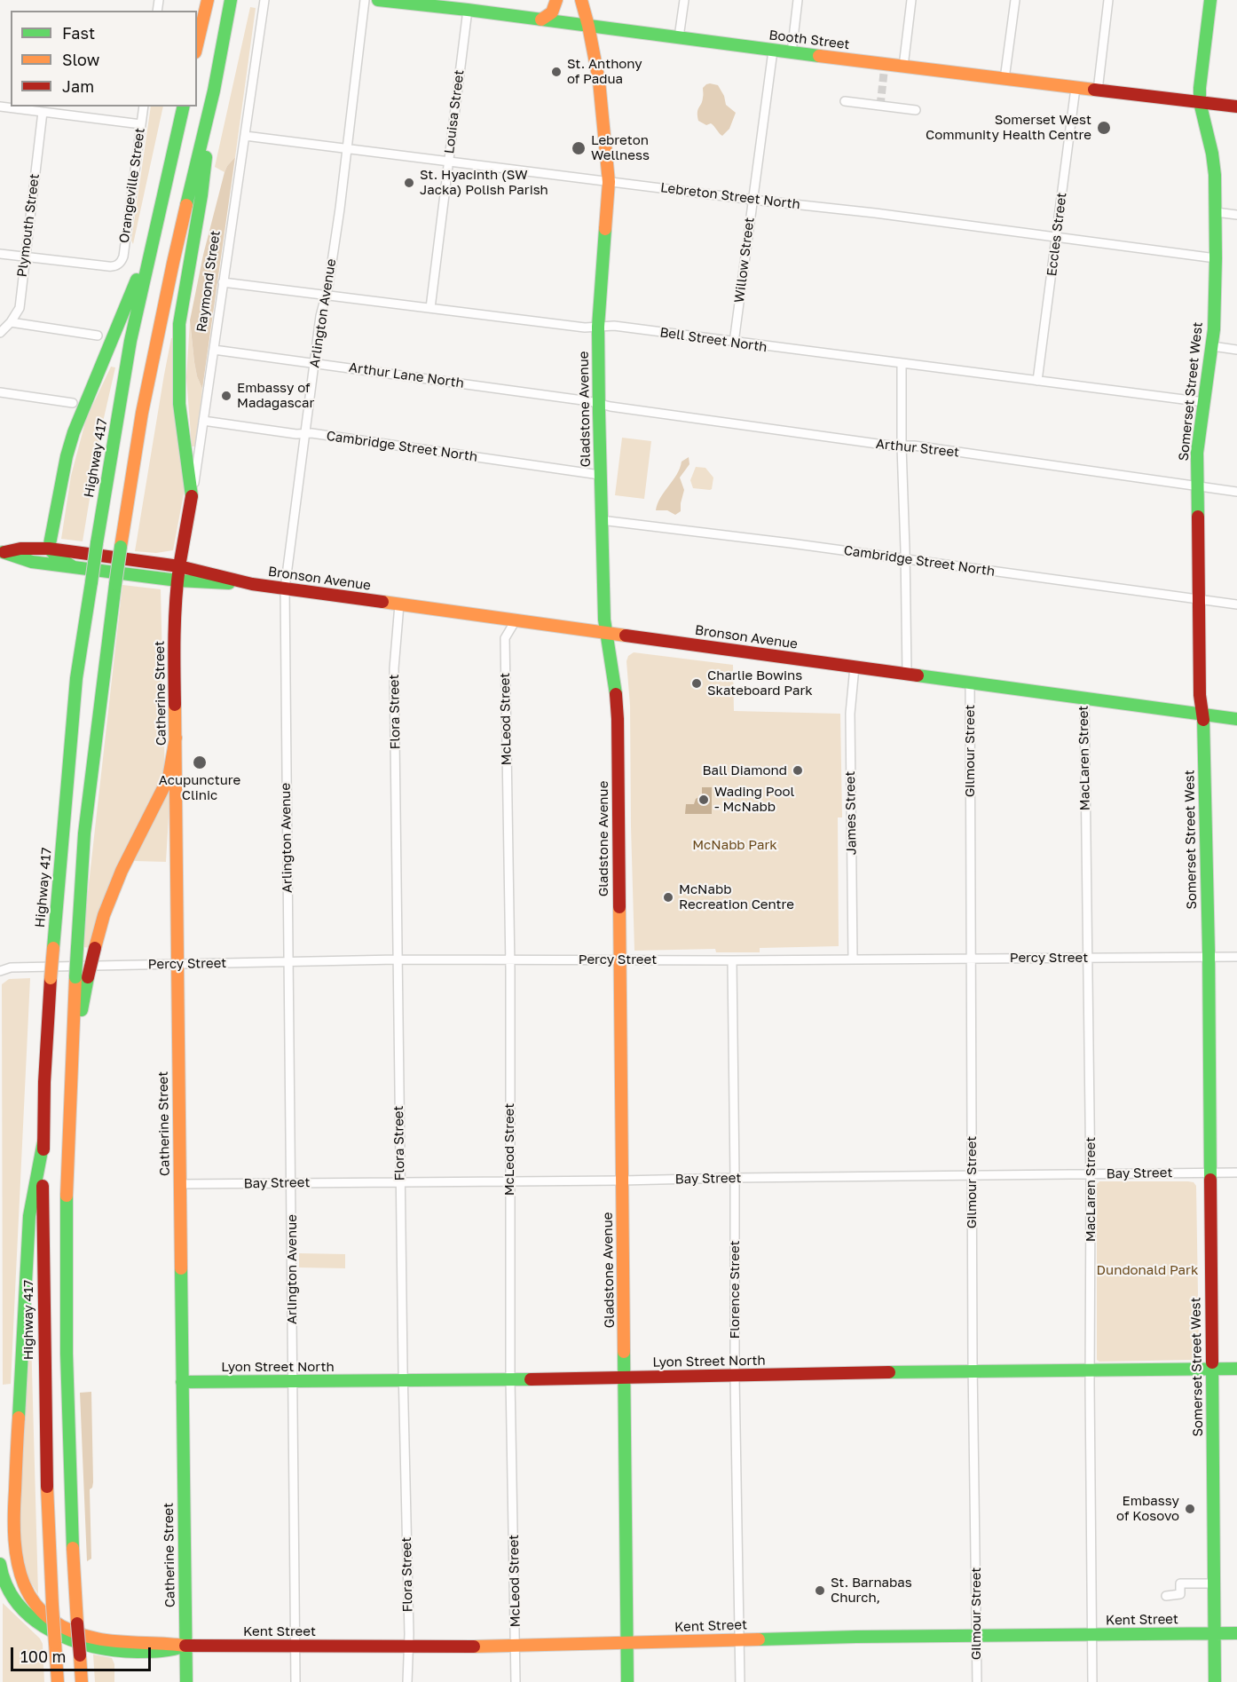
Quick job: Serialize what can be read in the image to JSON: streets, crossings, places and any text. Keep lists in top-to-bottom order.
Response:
{
  "streets": {
    "main road": [
      "Booth Street",
      "Raymond Street",
      "Somerset Street West",
      "Gladstone Avenue",
      "Highway 417",
      "Bronson Avenue",
      "Catherine Street",
      "Lyon Street North",
      "Kent Street"
    ],
    "street": [
      "Louisa Street",
      "Orangeville Street",
      "Lebreton Street North",
      "Plymouth Street",
      "Eccles Street",
      "Willow Street",
      "Arlington Avenue",
      "Bell Street North",
      "Arthur Lane North",
      "Cambridge Street North",
      "Arthur Street",
      "Flora Street",
      "McLeod Street",
      "Gilmour Street",
      "MacLaren Street",
      "James Street",
      "Percy Street",
      "Bay Street",
      "Florence Street"
    ]
  },
  "crossings": [
    ["Booth Street", "Louisa Street"],
    ["Booth Street", "Eccles Street"],
    ["Booth Street", "Willow Street"],
    ["Booth Street", "Somerset Street West"],
    ["Booth Street", "Gladstone Avenue"],
    ["Louisa Street", "Lebreton Street North"],
    ["Louisa Street", "Bell Street North"],
    ["Orangeville Street", "Plymouth Street"],
    ["Lebreton Street North", "Eccles Street"],
    ["Lebreton Street North", "Willow Street"],
    ["Lebreton Street North", "Raymond Street"],
    ["Lebreton Street North", "Arlington Avenue"],
    ["Lebreton Street North", "Somerset Street West"],
    ["Lebreton Street North", "Gladstone Avenue"],
    ["Eccles Street", "Bell Street North"],
    ["Willow Street", "Bell Street North"],
    ["Raymond Street", "Bell Street North"],
    ["Raymond Street", "Arthur Lane North"],
    ["Raymond Street", "Cambridge Street North"],
    ["Raymond Street", "Bronson Avenue"],
    ["Raymond Street", "Catherine Street"],
    ["Arlington Avenue", "Bell Street North"],
    ["Arlington Avenue", "Arthur Lane North"],
    ["Arlington Avenue", "Cambridge Street North"],
    ["Arlington Avenue", "Bronson Avenue"],
    ["Arlington Avenue", "Percy Street"],
    ["Arlington Avenue", "Bay Street"],
    ["Arlington Avenue", "Lyon Street North"],
    ["Arlington Avenue", "Kent Street"],
    ["Bell Street North", "Somerset Street West"],
    ["Bell Street North", "Gladstone Avenue"],
    ["Arthur Lane North", "Gladstone Avenue"],
    ["Arthur Lane North", "Arthur Street"],
    ["Somerset Street West", "Cambridge Street North"],
    ["Somerset Street West", "Arthur Street"],
    ["Somerset Street West", "Bronson Avenue"],
    ["Somerset Street West", "Percy Street"],
    ["Somerset Street West", "Bay Street"],
    ["Somerset Street West", "Lyon Street North"],
    ["Somerset Street West", "Kent Street"],
    ["Gladstone Avenue", "Cambridge Street North"],
    ["Gladstone Avenue", "Arthur Street"],
    ["Gladstone Avenue", "Bronson Avenue"],
    ["Gladstone Avenue", "Percy Street"],
    ["Gladstone Avenue", "Bay Street"],
    ["Gladstone Avenue", "Lyon Street North"],
    ["Gladstone Avenue", "Kent Street"],
    ["Bronson Avenue", "Catherine Street"],
    ["Bronson Avenue", "Flora Street"],
    ["Bronson Avenue", "McLeod Street"],
    ["Bronson Avenue", "Gilmour Street"],
    ["Bronson Avenue", "MacLaren Street"],
    ["Bronson Avenue", "James Street"],
    ["Catherine Street", "Percy Street"],
    ["Catherine Street", "Bay Street"],
    ["Catherine Street", "Lyon Street North"],
    ["Catherine Street", "Kent Street"],
    ["Flora Street", "Percy Street"],
    ["Flora Street", "Bay Street"],
    ["Flora Street", "Lyon Street North"],
    ["Flora Street", "Kent Street"],
    ["McLeod Street", "Percy Street"],
    ["McLeod Street", "Bay Street"],
    ["McLeod Street", "Lyon Street North"],
    ["McLeod Street", "Kent Street"],
    ["Gilmour Street", "Percy Street"],
    ["Gilmour Street", "Bay Street"],
    ["Gilmour Street", "Lyon Street North"],
    ["Gilmour Street", "Kent Street"],
    ["MacLaren Street", "Percy Street"],
    ["MacLaren Street", "Bay Street"],
    ["MacLaren Street", "Lyon Street North"],
    ["MacLaren Street", "Kent Street"],
    ["James Street", "Percy Street"],
    ["Percy Street", "Florence Street"],
    ["Bay Street", "Florence Street"],
    ["Florence Street", "Lyon Street North"],
    ["Florence Street", "Kent Street"]
  ],
  "parks": ["McNabb Park", "Dundonald Park"],
  "places": [
    "St. Anthony of Padua",
    "Somerset West Community Health Centre",
    "Lebreton Wellness",
    "St. Hyacinth (SW Jacka) Polish Parish",
    "Embassy of Madagascar",
    "Charlie Bowins Skateboard Park",
    "Acupuncture Clinic",
    "Ball Diamond",
    "Wading Pool - McNabb",
    "McNabb Recreation Centre",
    "Embassy of Kosovo",
    "St. Barnabas Church,"
  ],
  "legend": ["Fast", "Slow", "Jam"],
  "scale_bar": "100 m"
}
